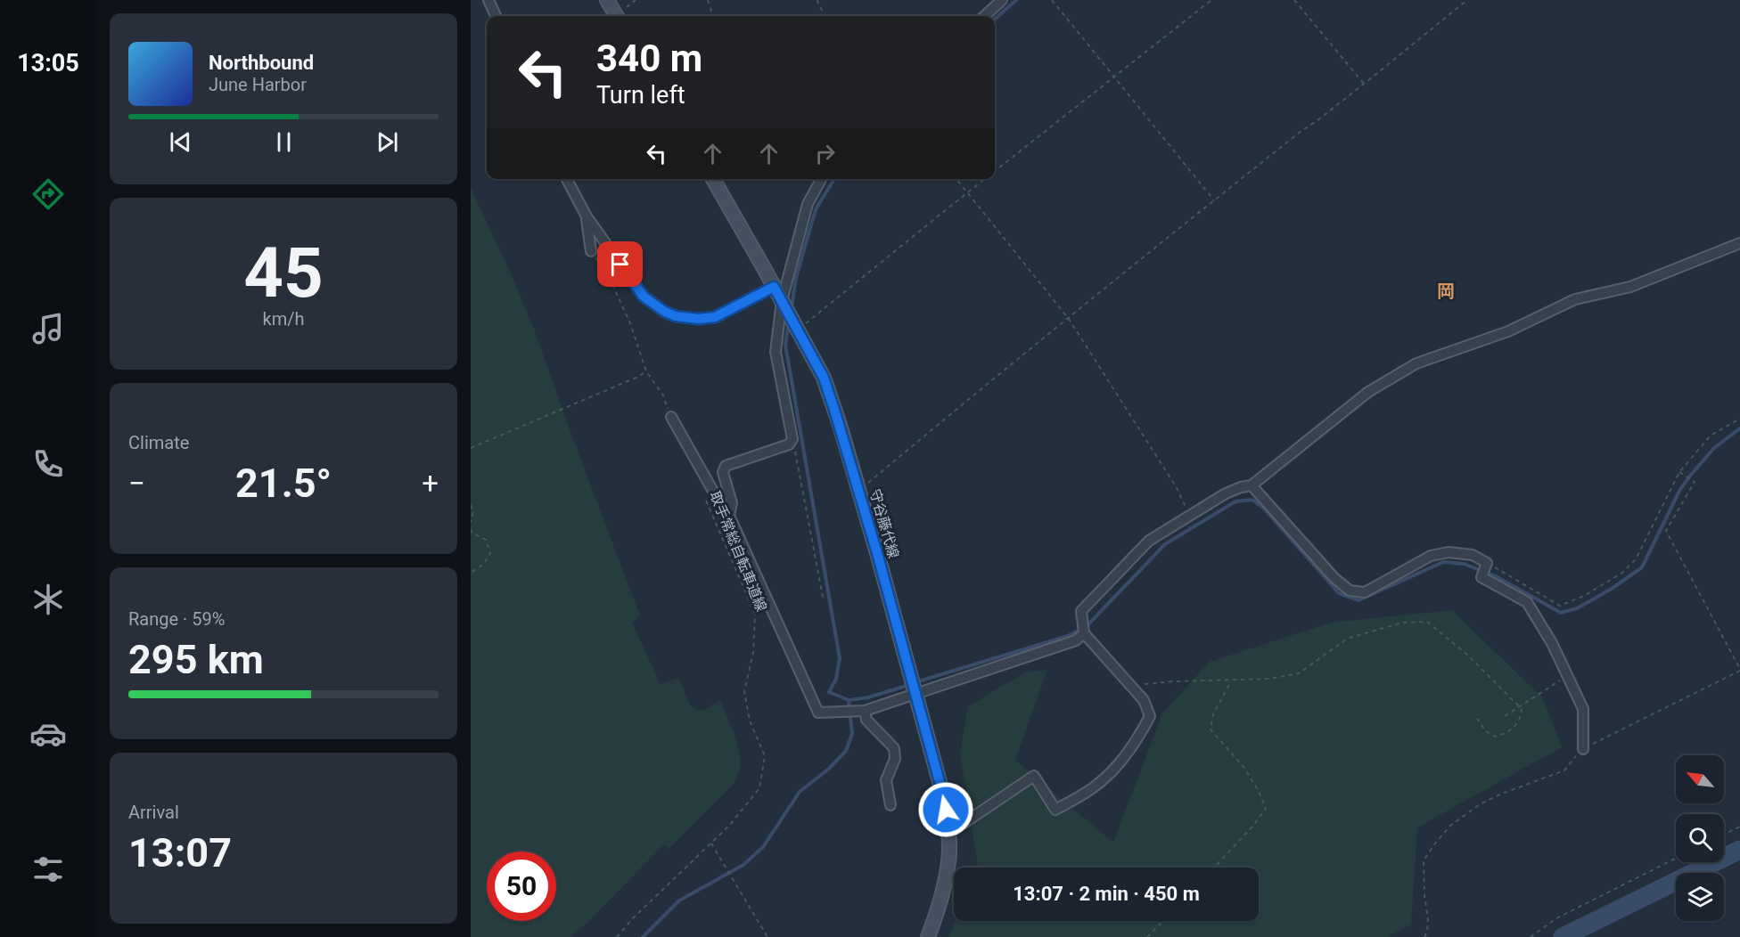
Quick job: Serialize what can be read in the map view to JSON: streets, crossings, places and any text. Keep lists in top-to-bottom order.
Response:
{
  "streets": {
    "main road": ["守谷藤代線"],
    "path": ["取手常総自転車道線"]
  },
  "districts": ["岡"],
  "north": "top left",
  "page": {
    "tabs": "13:05",
    "turn": ["340 m", "Turn left"],
    "song": ["Northbound", "June Harbor"],
    "tile": [
      ["45", "km/h"],
      "Climate",
      ["Range · 59%", "295 km"],
      ["Arrival", "13:07"]
    ],
    "heat": ["−", "21.5°", "+"],
    "limit": "50",
    "trip": "13:07 · 2 min · 450 m"
  }
}
